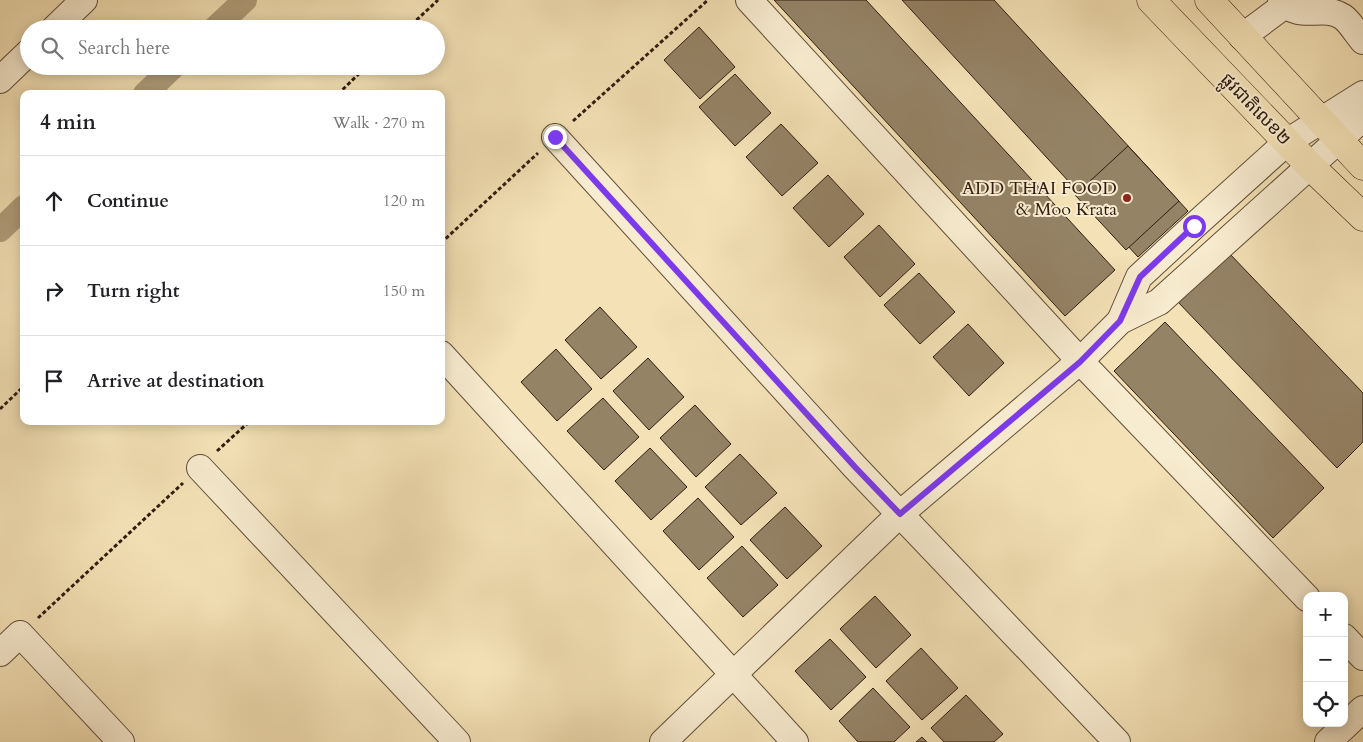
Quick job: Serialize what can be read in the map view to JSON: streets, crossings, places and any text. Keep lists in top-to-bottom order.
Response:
{
  "streets": {
    "highway": ["ផ្លូវជាតិលេខ២"]
  },
  "places": ["ADD THAI FOOD & Moo Krata"],
  "page": {
    "search": "Search here",
    "heading": ["4 min", "Walk · 270 m"],
    "list": [
      ["Continue", "120 m"],
      ["Turn right", "150 m"],
      "Arrive at destination"
    ],
    "map_buttons": ["+", "−"]
  }
}
